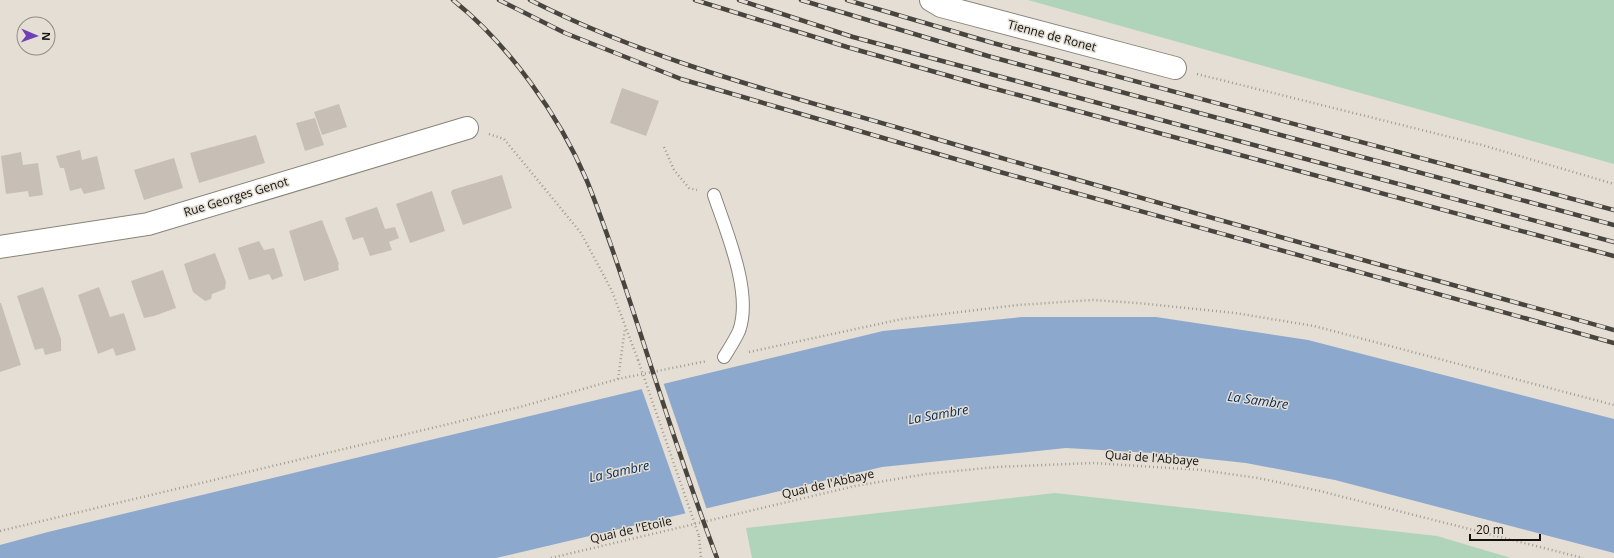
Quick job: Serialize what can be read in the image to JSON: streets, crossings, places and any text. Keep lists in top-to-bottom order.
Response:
{
  "streets": {
    "street": ["Tienne de Ronet", "Rue Georges Genot"],
    "path": ["Quai de l'Abbaye", "Quai de l'Etoile"]
  },
  "crossings": [
    ["Quai de l'Abbaye", "Quai de l'Etoile"]
  ],
  "water": ["La Sambre"],
  "scale_bar": "20 m",
  "north": "right"
}
